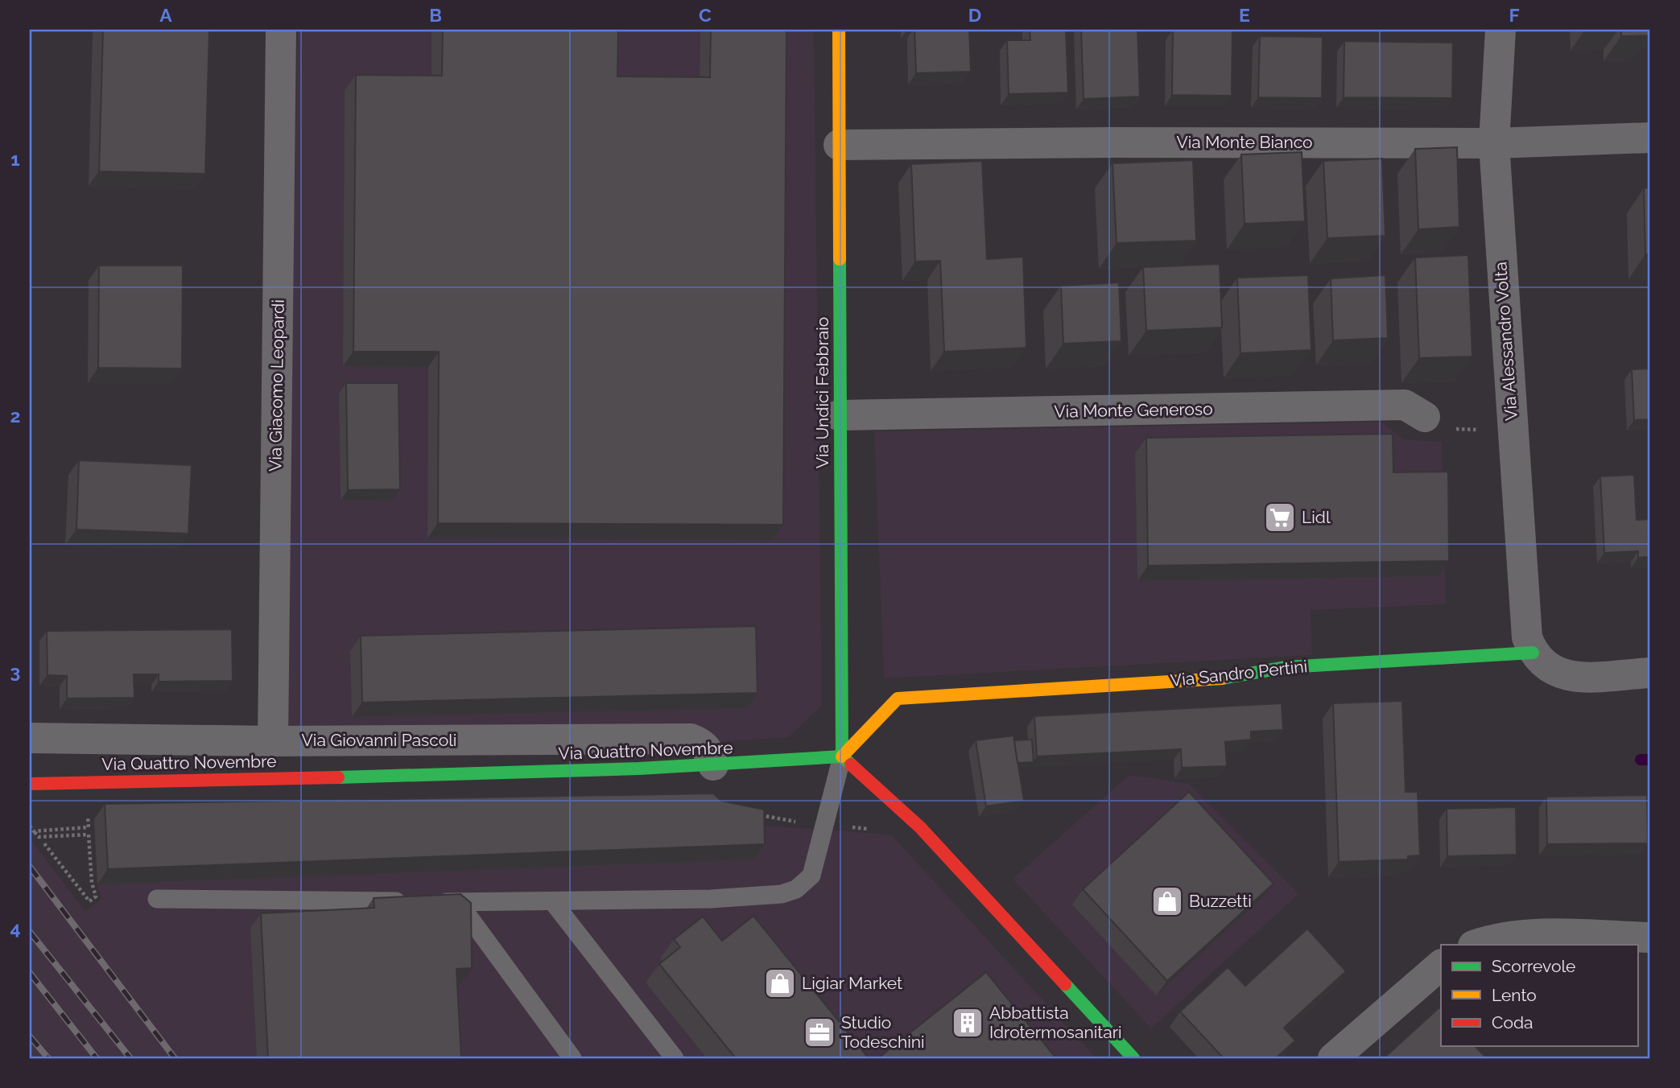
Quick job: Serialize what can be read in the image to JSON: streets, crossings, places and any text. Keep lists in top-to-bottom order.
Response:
{
  "streets": {
    "street": [
      "Via Monte Bianco",
      "Via Alessandro Volta",
      "Via Giacomo Leopardi",
      "Via Undici Febbraio",
      "Via Monte Generoso",
      "Via Sandro Pertini",
      "Via Giovanni Pascoli",
      "Via Quattro Novembre"
    ]
  },
  "crossings": [
    ["Via Monte Bianco", "Via Alessandro Volta"],
    ["Via Monte Bianco", "Via Undici Febbraio"],
    ["Via Alessandro Volta", "Via Sandro Pertini"],
    ["Via Giacomo Leopardi", "Via Giovanni Pascoli"],
    ["Via Undici Febbraio", "Via Monte Generoso"],
    ["Via Undici Febbraio", "Via Sandro Pertini"],
    ["Via Undici Febbraio", "Via Quattro Novembre"],
    ["Via Sandro Pertini", "Via Quattro Novembre"],
    ["Via Giovanni Pascoli", "Via Quattro Novembre"]
  ],
  "places": {
    "supermarket": ["Lidl"],
    "shop": ["Buzzetti", "Ligiar Market"],
    "building": ["Abbattista Idrotermosanitari"],
    "office": ["Studio Todeschini"]
  },
  "legend": ["Scorrevole", "Lento", "Coda"],
  "grid": {
    "columns": [
      "A",
      "B",
      "C",
      "D",
      "E",
      "F"
    ],
    "rows": [
      "1",
      "2",
      "3",
      "4"
    ]
  }
}
